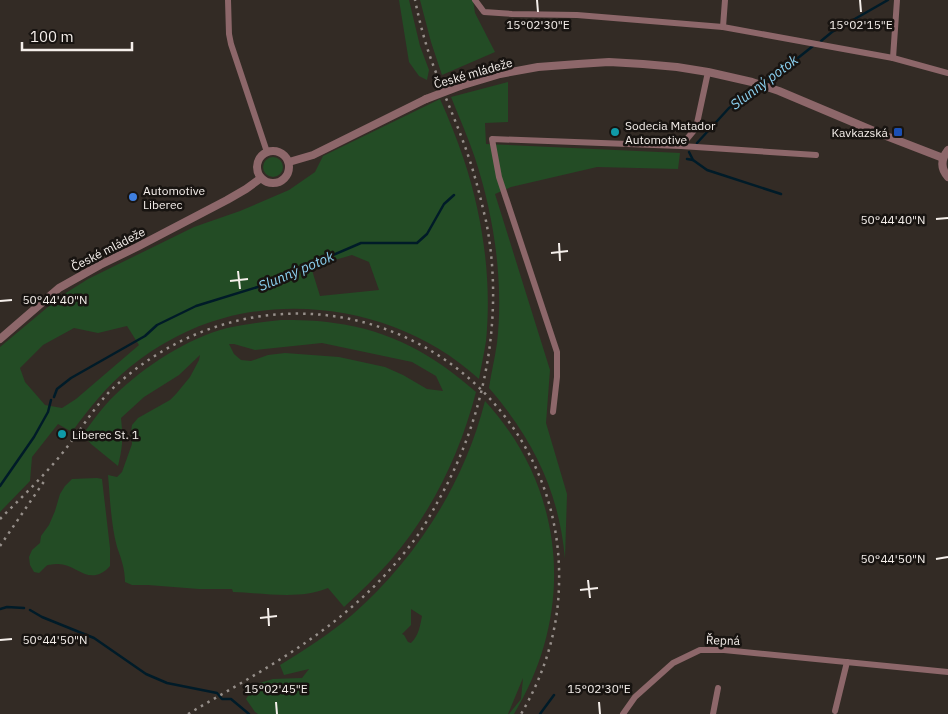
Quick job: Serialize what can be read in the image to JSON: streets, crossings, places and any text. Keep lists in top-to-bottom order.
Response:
{
  "streets": {
    "street": ["České mládeže", "Řepná"]
  },
  "water": ["Slunný potok"],
  "places": {
    "other": ["Sodecia Matador Automotive", "Automotive Liberec", "Liberec St. 1"],
    "transit": ["Kavkazská"]
  },
  "scale_bar": "100 m",
  "coordinates": [
    "15°02'30\"E",
    "15°02'15\"E",
    "50°44'40\"N",
    "50°44'50\"N",
    "15°02'45\"E"
  ]
}
